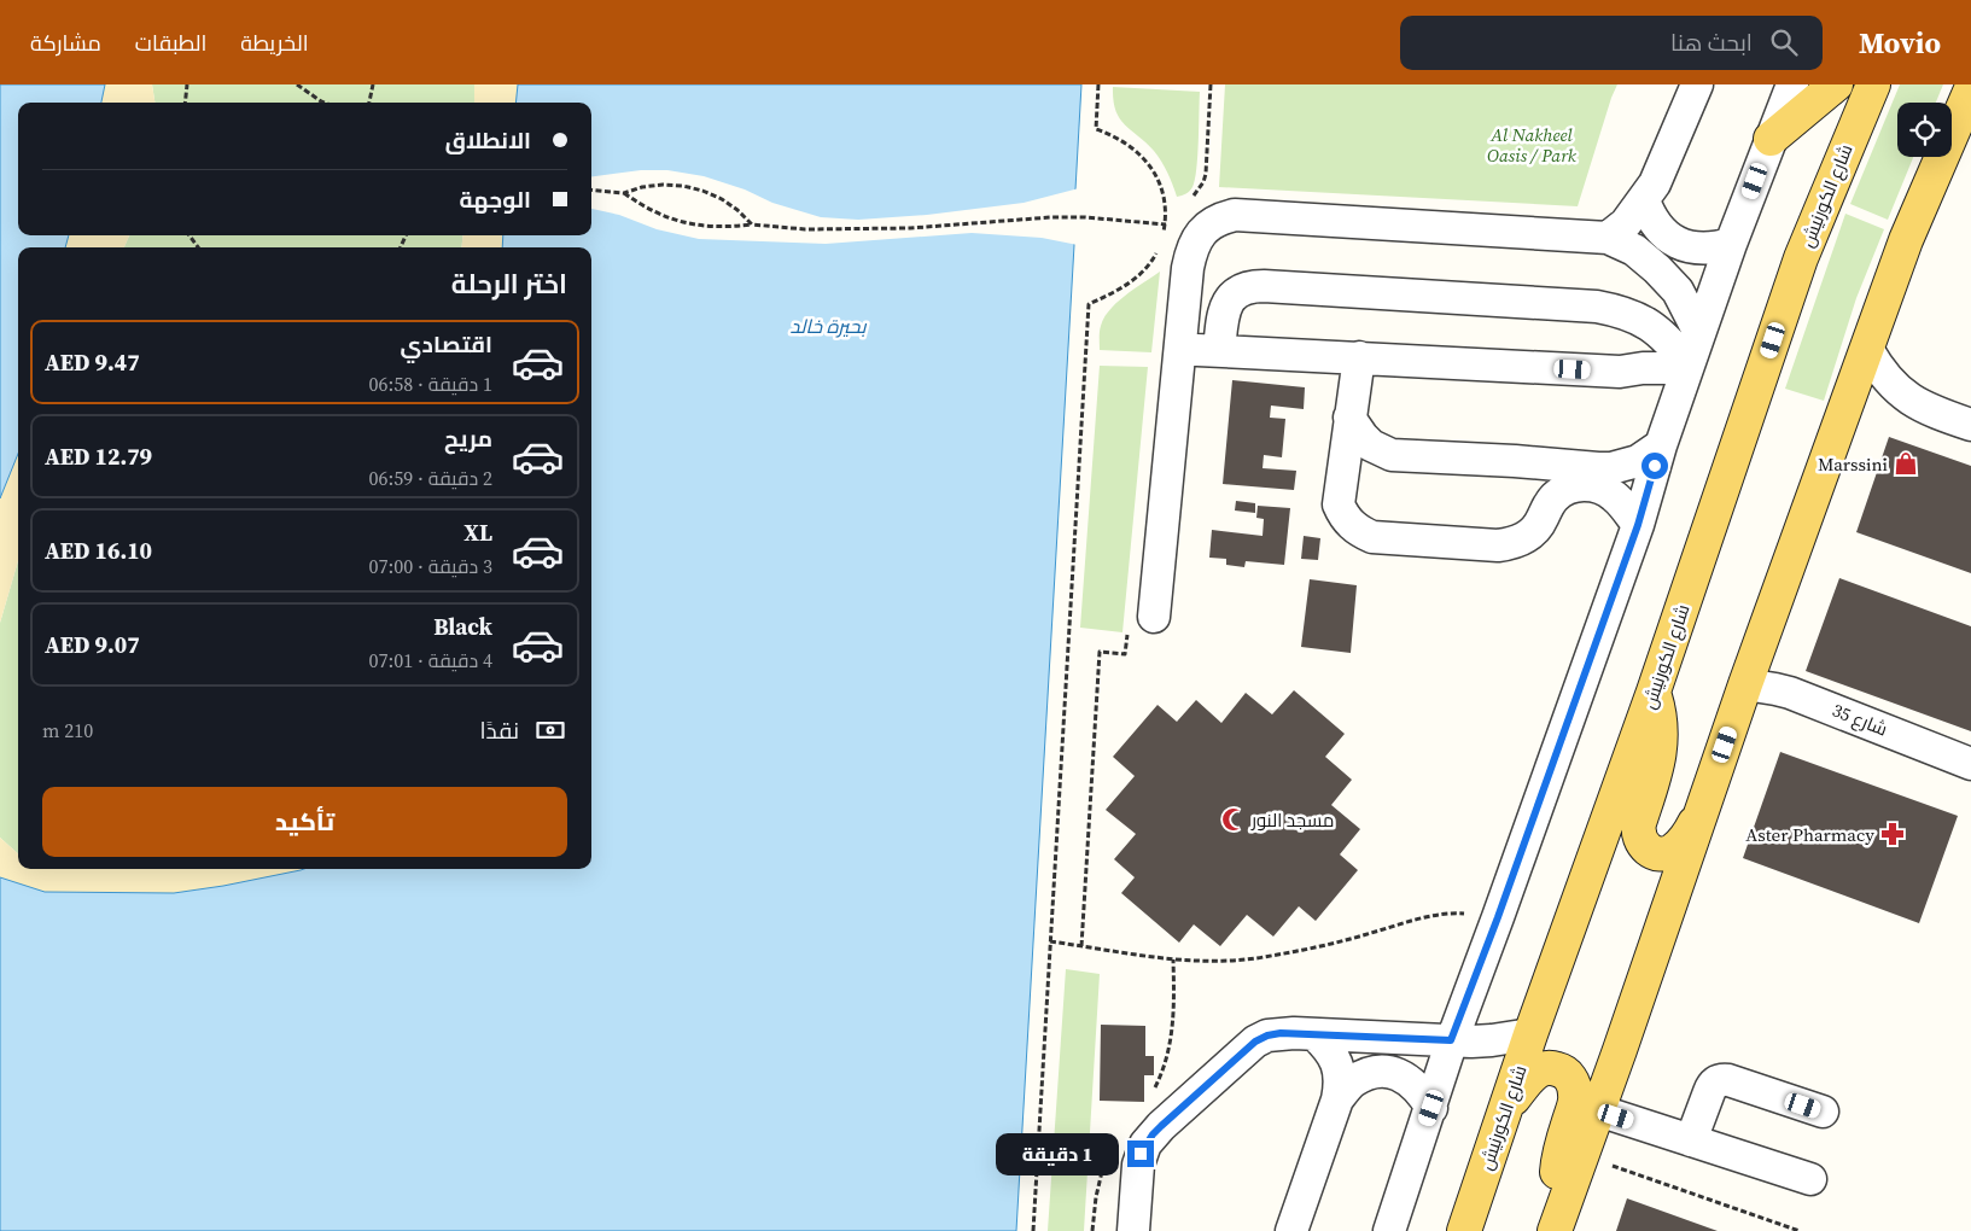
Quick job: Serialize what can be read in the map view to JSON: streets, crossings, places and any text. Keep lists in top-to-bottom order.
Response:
{
  "streets": {
    "main road": ["شارع الكورنيش"],
    "street": ["شارع 35"]
  },
  "water": ["بحيرة خالد"],
  "parks": ["Al Nakheel Oasis / Park"],
  "places": {
    "shop": ["Marssini"],
    "mosque": ["مسجد النور"],
    "pharmacy": ["Aster Pharmacy"]
  },
  "page": {
    "header": "Movio",
    "search": "ابحث هنا",
    "nav": ["الخريطة", "الطبقات", "مشاركة"],
    "banner": ["الانطلاق", "الوجهة"],
    "heading": "اختر الرحلة",
    "list": [
      {
        "name": "اقتصادي",
        "note": "1 دقيقة · 06:58",
        "value": "AED 9.47"
      },
      {
        "name": "مريح",
        "note": "2 دقيقة · 06:59",
        "value": "AED 12.79"
      },
      {
        "name": "XL",
        "note": "3 دقيقة · 07:00",
        "value": "AED 16.10"
      },
      {
        "name": "Black",
        "note": "4 دقيقة · 07:01",
        "value": "AED 9.07"
      }
    ],
    "pay": ["نقدًا", "210 m"],
    "buttons": "تأكيد",
    "bubble": "1 دقيقة"
  }
}
